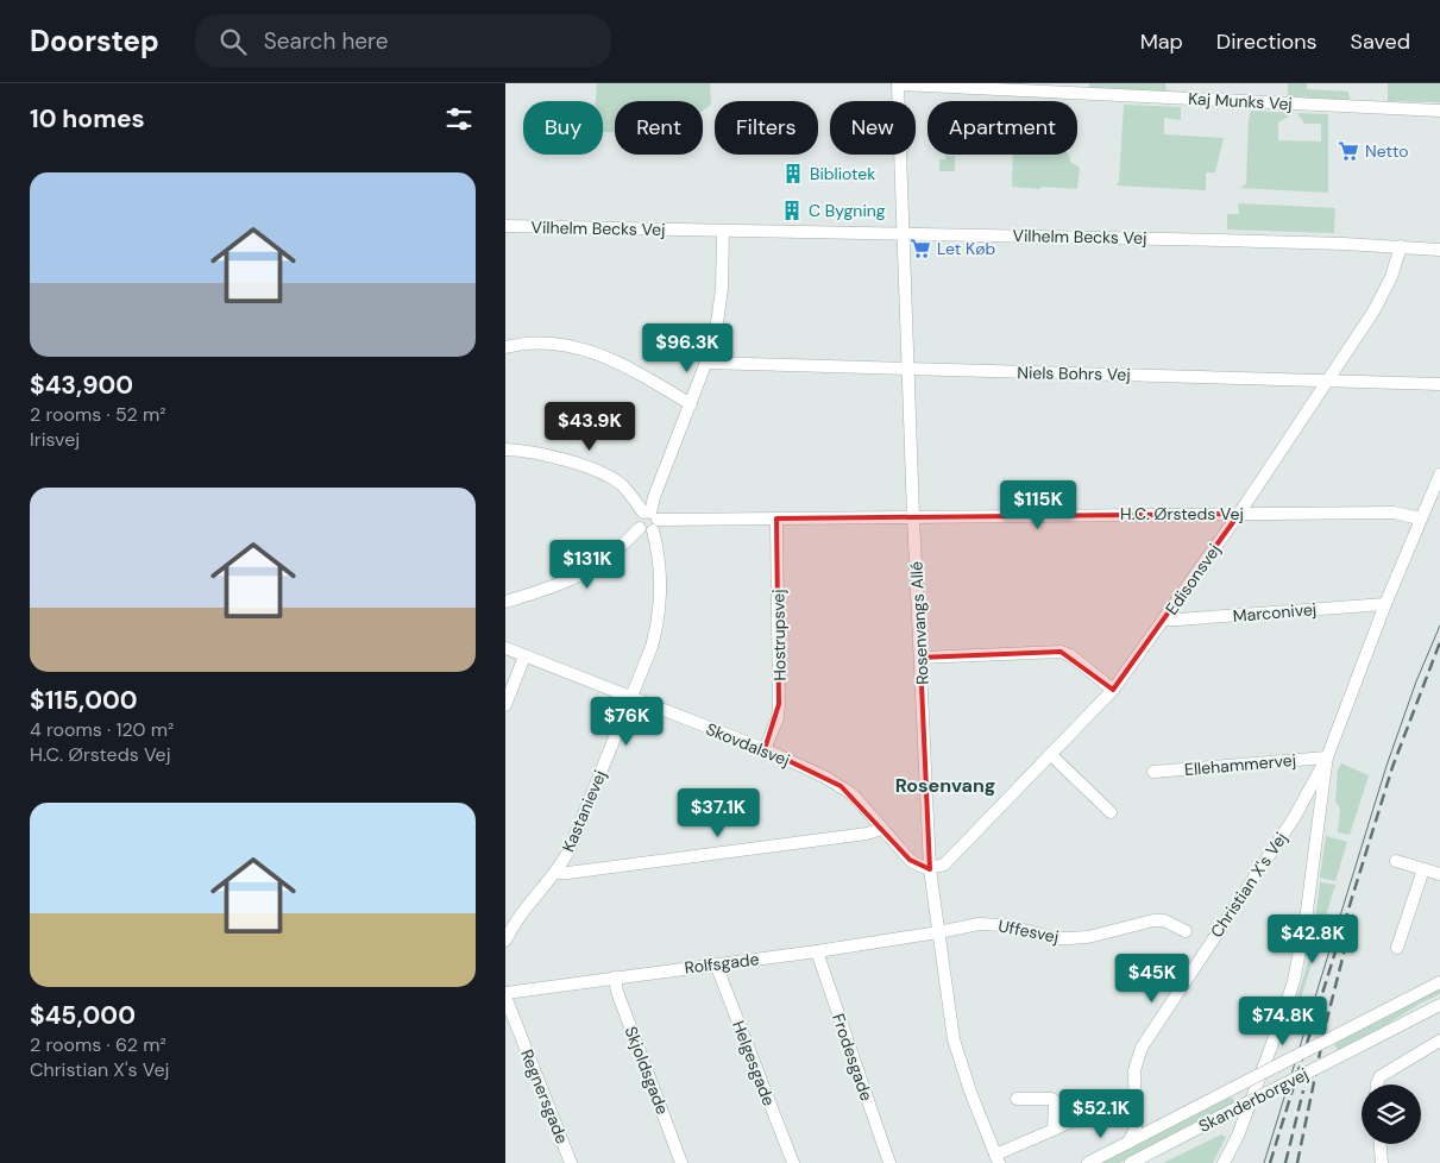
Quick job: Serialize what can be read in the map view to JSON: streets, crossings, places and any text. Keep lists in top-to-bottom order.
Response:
{
  "streets": {
    "street": [
      "Kaj Munks Vej",
      "Vilhelm Becks Vej",
      "Niels Bohrs Vej",
      "H.C. Ørsteds Vej",
      "Edisonsvej",
      "Marconivej",
      "Rosenvangs Allé",
      "Hostrupsvej",
      "Skovdalsvej",
      "Ellehammervej",
      "Kastanievej",
      "Christian X's Vej",
      "Uffesvej",
      "Rolfsgade",
      "Frodesgade",
      "Helgesgade",
      "Skjoldsgade",
      "Regnersgade",
      "Skanderborgvej"
    ]
  },
  "crossings": [
    ["Kaj Munks Vej", "Rosenvangs Allé"],
    ["Vilhelm Becks Vej", "Edisonsvej"],
    ["Vilhelm Becks Vej", "Rosenvangs Allé"],
    ["Vilhelm Becks Vej", "Kastanievej"],
    ["Niels Bohrs Vej", "Edisonsvej"],
    ["Niels Bohrs Vej", "Rosenvangs Allé"],
    ["Niels Bohrs Vej", "Kastanievej"],
    ["H.C. Ørsteds Vej", "Edisonsvej"],
    ["H.C. Ørsteds Vej", "Rosenvangs Allé"],
    ["H.C. Ørsteds Vej", "Hostrupsvej"],
    ["H.C. Ørsteds Vej", "Kastanievej"],
    ["H.C. Ørsteds Vej", "Christian X's Vej"],
    ["Edisonsvej", "Marconivej"],
    ["Edisonsvej", "Rosenvangs Allé"],
    ["Edisonsvej", "Skovdalsvej"],
    ["Marconivej", "Christian X's Vej"],
    ["Rosenvangs Allé", "Skovdalsvej"],
    ["Rosenvangs Allé", "Uffesvej"],
    ["Rosenvangs Allé", "Rolfsgade"],
    ["Hostrupsvej", "Skovdalsvej"],
    ["Skovdalsvej", "Kastanievej"],
    ["Ellehammervej", "Christian X's Vej"],
    ["Christian X's Vej", "Skanderborgvej"],
    ["Uffesvej", "Rolfsgade"],
    ["Rolfsgade", "Frodesgade"],
    ["Rolfsgade", "Helgesgade"],
    ["Rolfsgade", "Skjoldsgade"],
    ["Rolfsgade", "Regnersgade"]
  ],
  "districts": ["Rosenvang"],
  "places": {
    "supermarket": ["Netto", "Let Køb"],
    "building": ["Bibliotek", "C Bygning"]
  },
  "page": {
    "header": "Doorstep",
    "search": "Search here",
    "nav": ["Map", "Directions", "Saved"],
    "heading": "10 homes",
    "chip": [
      "Buy",
      "Rent",
      "Filters",
      "New",
      "Apartment"
    ],
    "list": [
      {
        "name": "$43,900",
        "note": "2 rooms · 52 m² · Irisvej"
      },
      {
        "name": "$115,000",
        "note": "4 rooms · 120 m² · H.C. Ørsteds Vej"
      },
      {
        "name": "$45,000",
        "note": "2 rooms · 62 m² · Christian X's Vej"
      }
    ],
    "price": [
      "$96.3K",
      "$43.9K",
      "$115K",
      "$131K",
      "$76K",
      "$37.1K",
      "$42.8K",
      "$45K",
      "$74.8K",
      "$52.1K"
    ]
  }
}
